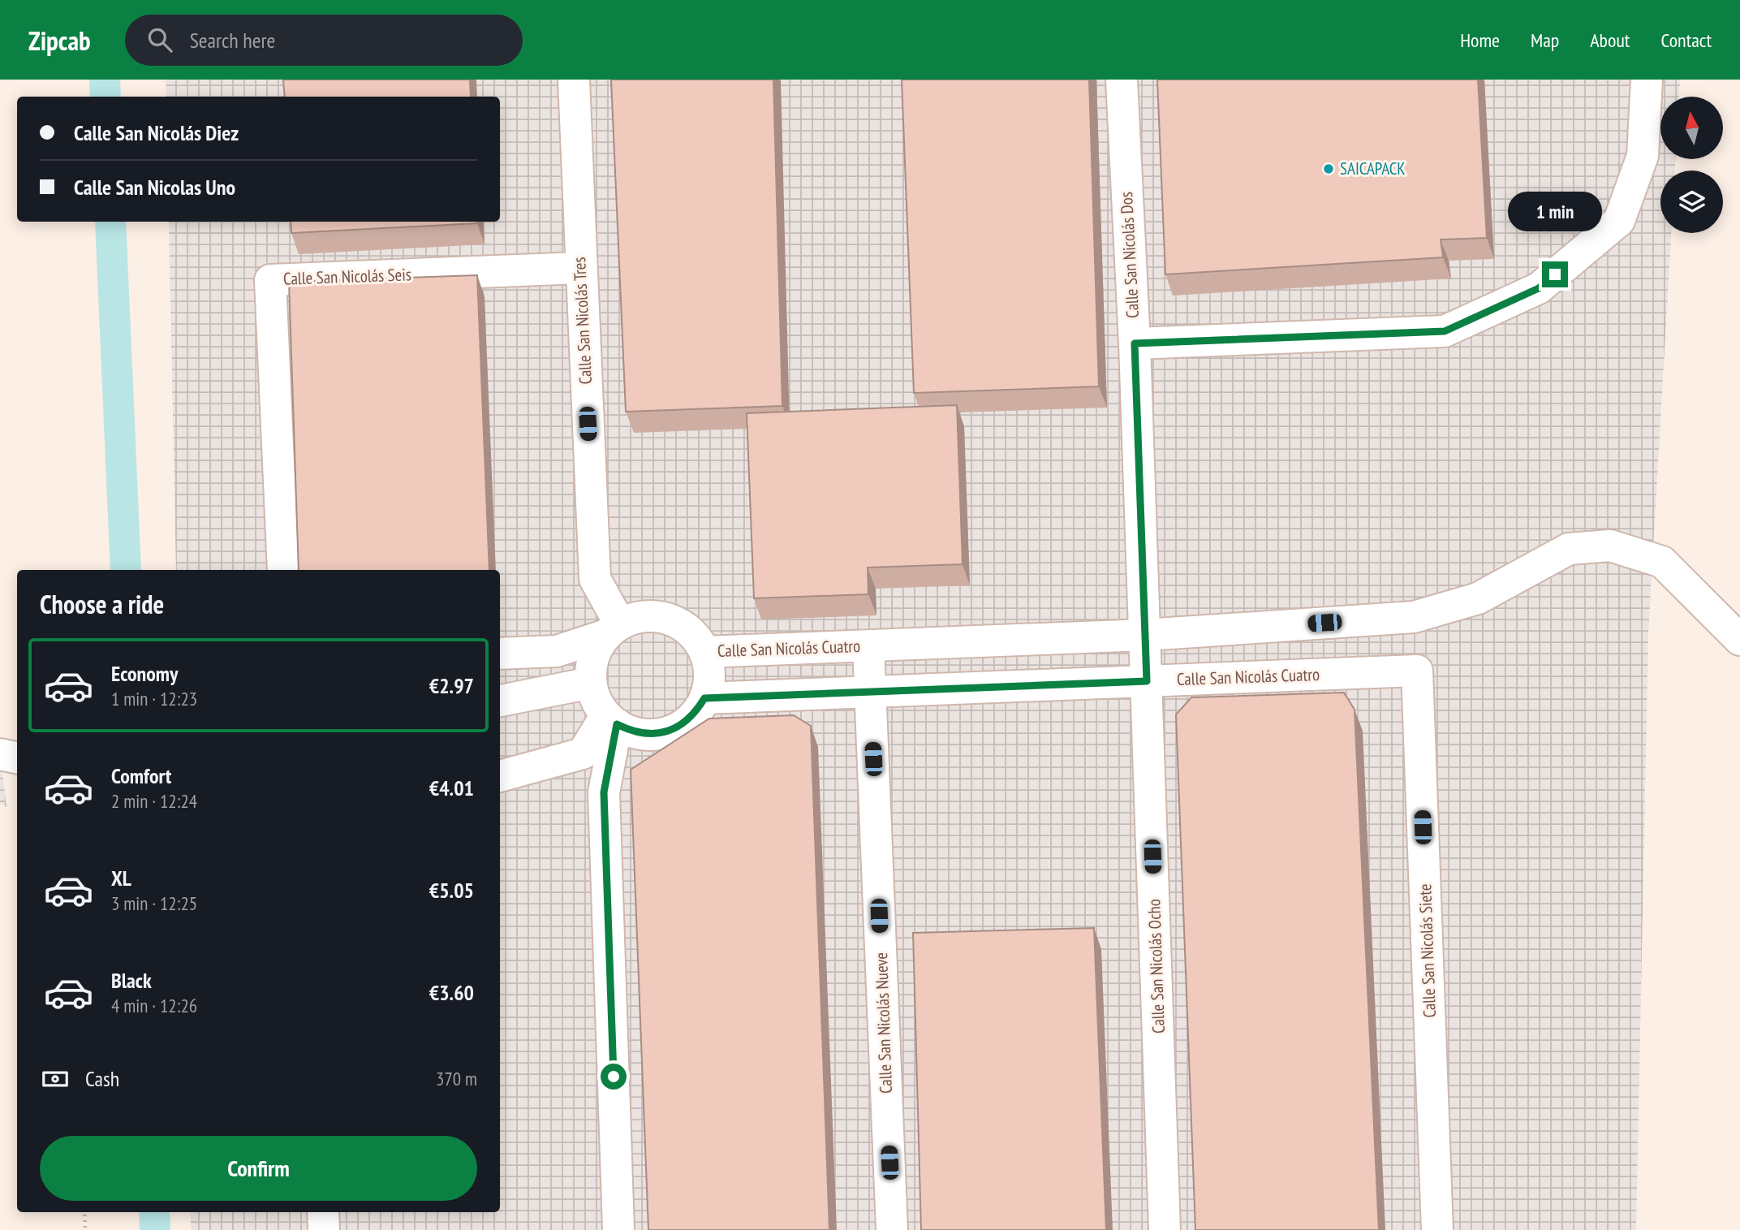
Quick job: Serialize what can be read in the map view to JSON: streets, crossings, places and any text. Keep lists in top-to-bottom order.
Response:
{
  "streets": {
    "street": [
      "Calle San Nicolás Dos",
      "Calle San Nicolás Seis",
      "Calle San Nicolás Tres",
      "Calle San Nicolás Cuatro",
      "Calle San Nicolás Siete",
      "Calle San Nicolás Ocho",
      "Calle San Nicolás Nueve"
    ]
  },
  "crossings": [
    ["Calle San Nicolás Dos", "Calle San Nicolás Cuatro"],
    ["Calle San Nicolás Dos", "Calle San Nicolás Ocho"],
    ["Calle San Nicolás Seis", "Calle San Nicolás Tres"],
    ["Calle San Nicolás Tres", "Calle San Nicolás Cuatro"],
    ["Calle San Nicolás Cuatro", "Calle San Nicolás Siete"],
    ["Calle San Nicolás Cuatro", "Calle San Nicolás Ocho"],
    ["Calle San Nicolás Cuatro", "Calle San Nicolás Nueve"]
  ],
  "places": ["SAICAPACK"],
  "north": "top",
  "page": {
    "header": "Zipcab",
    "search": "Search here",
    "nav": [
      "Home",
      "Map",
      "About",
      "Contact"
    ],
    "banner": ["Calle San Nicolás Diez", "Calle San Nicolas Uno"],
    "bubble": "1 min",
    "heading": "Choose a ride",
    "list": [
      {
        "name": "Economy",
        "note": "1 min · 12:23",
        "value": "€2.97"
      },
      {
        "name": "Comfort",
        "note": "2 min · 12:24",
        "value": "€4.01"
      },
      {
        "name": "XL",
        "note": "3 min · 12:25",
        "value": "€5.05"
      },
      {
        "name": "Black",
        "note": "4 min · 12:26",
        "value": "€3.60"
      }
    ],
    "pay": ["Cash", "370 m"],
    "buttons": "Confirm"
  }
}
